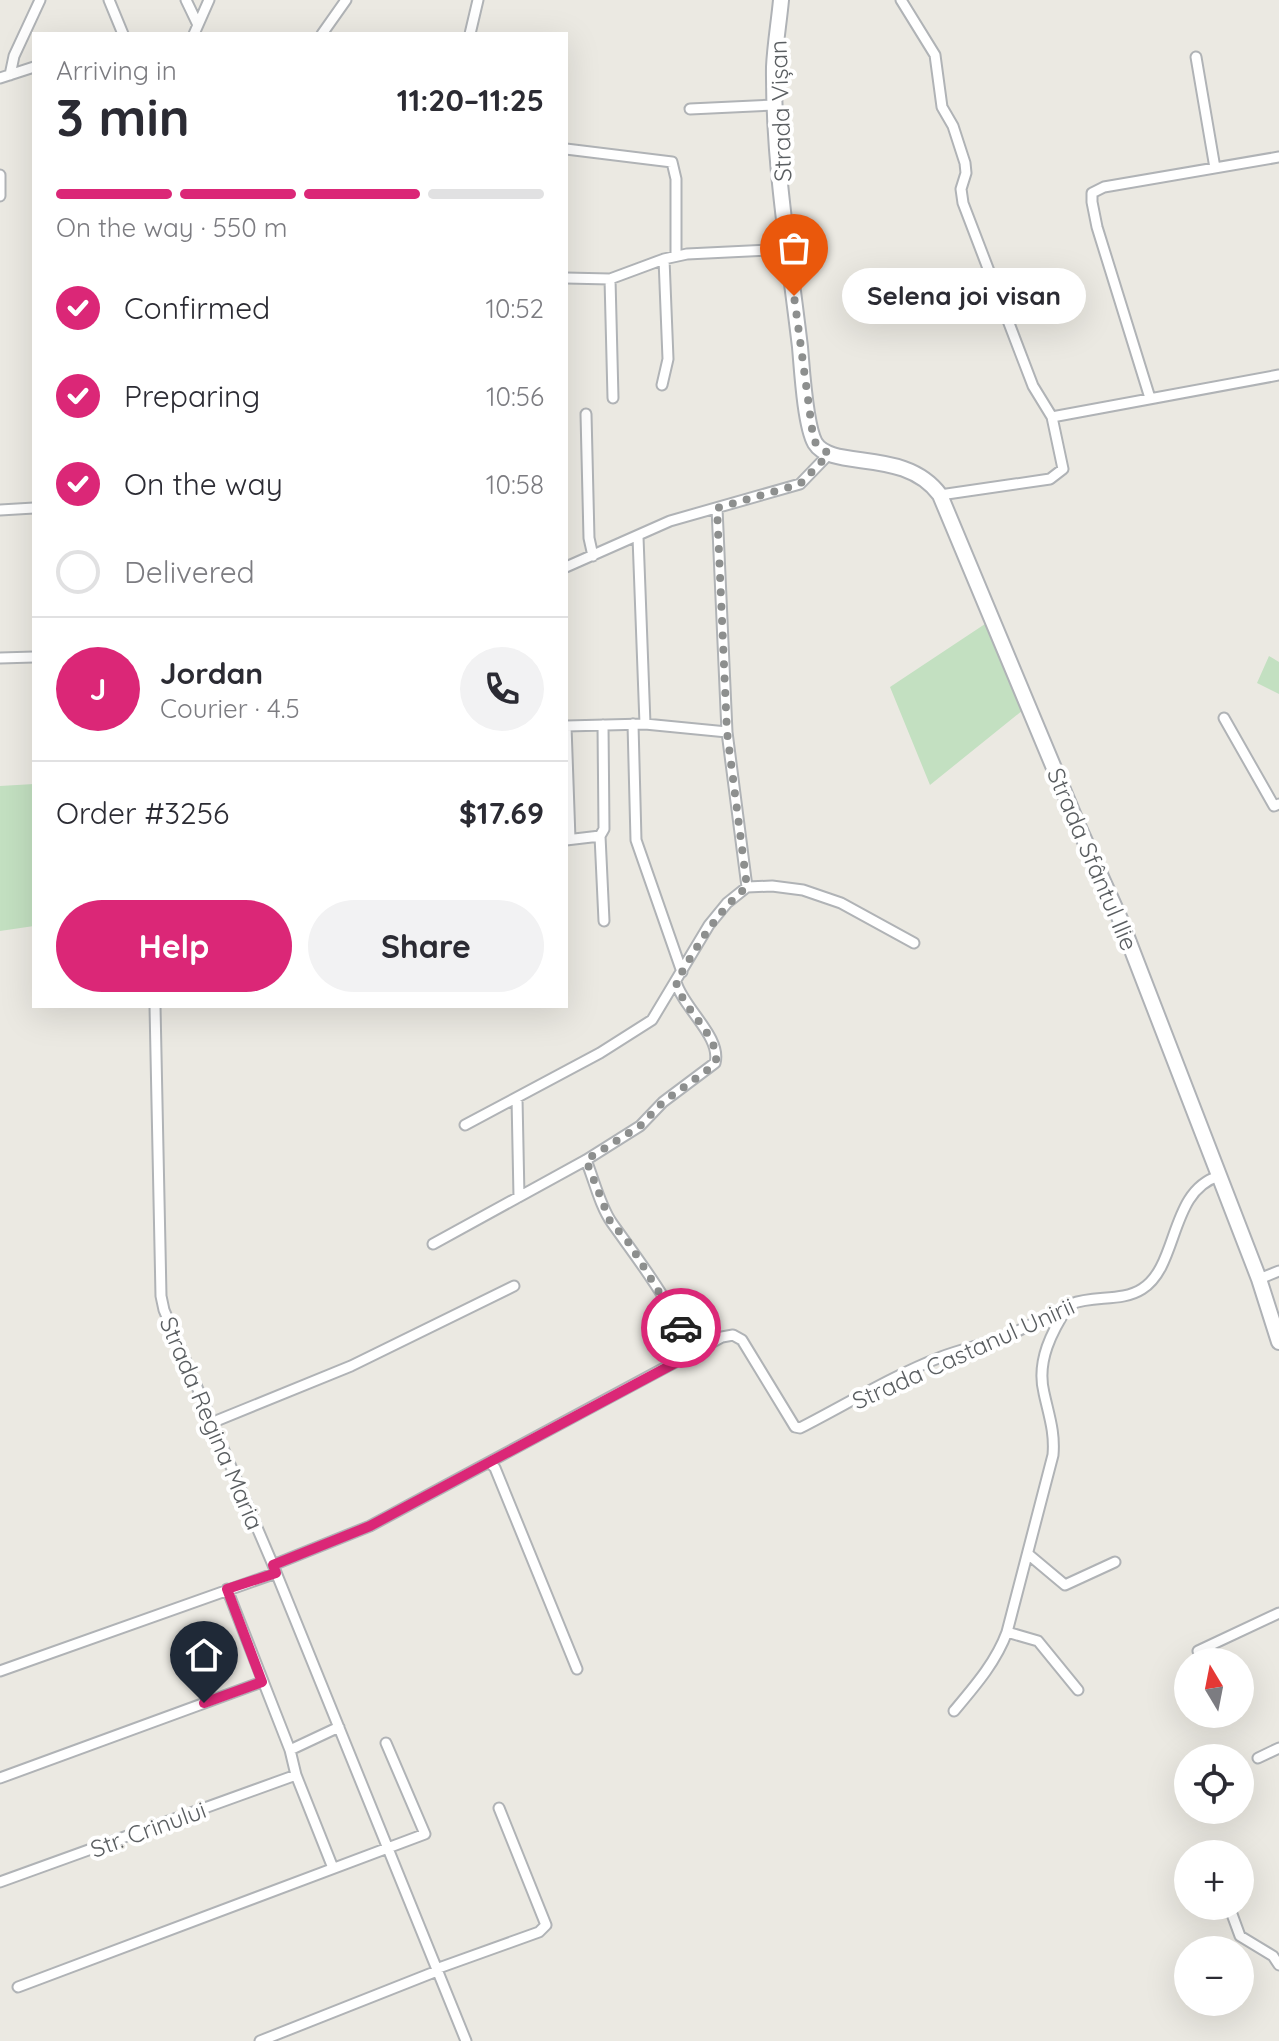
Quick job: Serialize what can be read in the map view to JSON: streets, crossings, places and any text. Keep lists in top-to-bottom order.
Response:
{
  "streets": {
    "street": [
      "Strada Vișan",
      "Strada Sfântul Ilie",
      "Strada Castanul Unirii",
      "Strada Regina Maria",
      "Str. Crinului"
    ]
  },
  "crossings": [
    ["Strada Vișan", "Strada Sfântul Ilie"],
    ["Strada Sfântul Ilie", "Strada Castanul Unirii"],
    ["Strada Castanul Unirii", "Strada Regina Maria"]
  ],
  "places": ["Selena joi visan"],
  "north": "top",
  "page": {
    "heading": ["3 min", "Arriving in", "11:20–11:25"],
    "panel": [
      "Jordan",
      "Courier · 4.5",
      "Order #3256",
      "$17.69"
    ],
    "bar": "On the way · 550 m",
    "list": [
      ["Confirmed", "10:52"],
      ["Preparing", "10:56"],
      ["On the way", "10:58"],
      "Delivered"
    ],
    "bubble": "Selena joi visan",
    "round": "J",
    "buttons": ["Help", "Share"],
    "map_buttons": ["+", "−"]
  }
}
